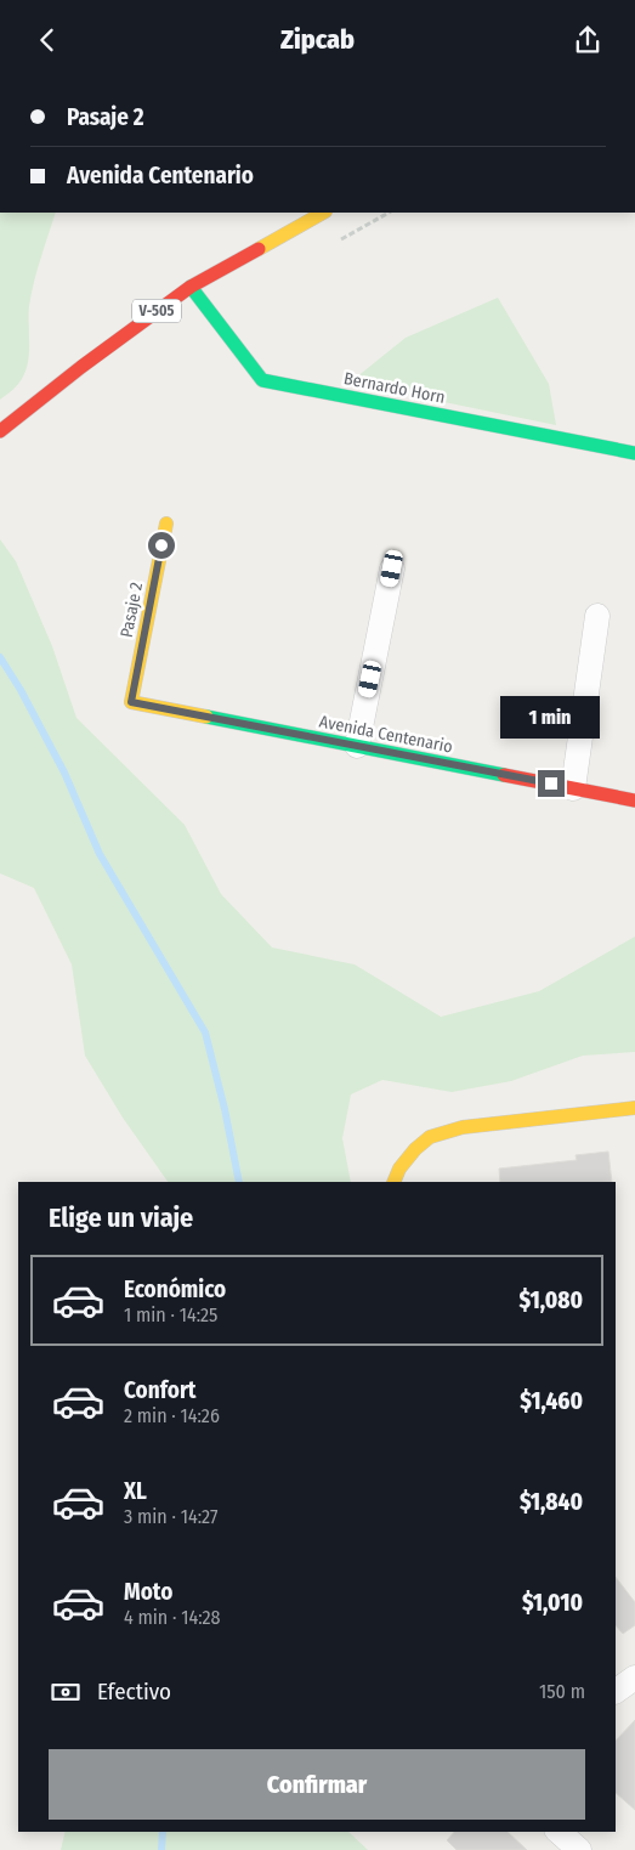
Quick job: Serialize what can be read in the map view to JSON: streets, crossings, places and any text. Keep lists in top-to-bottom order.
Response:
{
  "streets": {
    "street": [
      "V-505",
      "Bernardo Horn",
      "Pasaje 2",
      "Avenida Centenario"
    ]
  },
  "crossings": [
    ["V-505", "Bernardo Horn"],
    ["Pasaje 2", "Avenida Centenario"]
  ],
  "page": {
    "header": "Zipcab",
    "banner": ["Pasaje 2", "Avenida Centenario"],
    "bubble": "1 min",
    "heading": "Elige un viaje",
    "list": [
      {
        "name": "Económico",
        "note": "1 min · 14:25",
        "value": "$1,080"
      },
      {
        "name": "Confort",
        "note": "2 min · 14:26",
        "value": "$1,460"
      },
      {
        "name": "XL",
        "note": "3 min · 14:27",
        "value": "$1,840"
      },
      {
        "name": "Moto",
        "note": "4 min · 14:28",
        "value": "$1,010"
      }
    ],
    "pay": ["Efectivo", "150 m"],
    "buttons": "Confirmar"
  }
}
